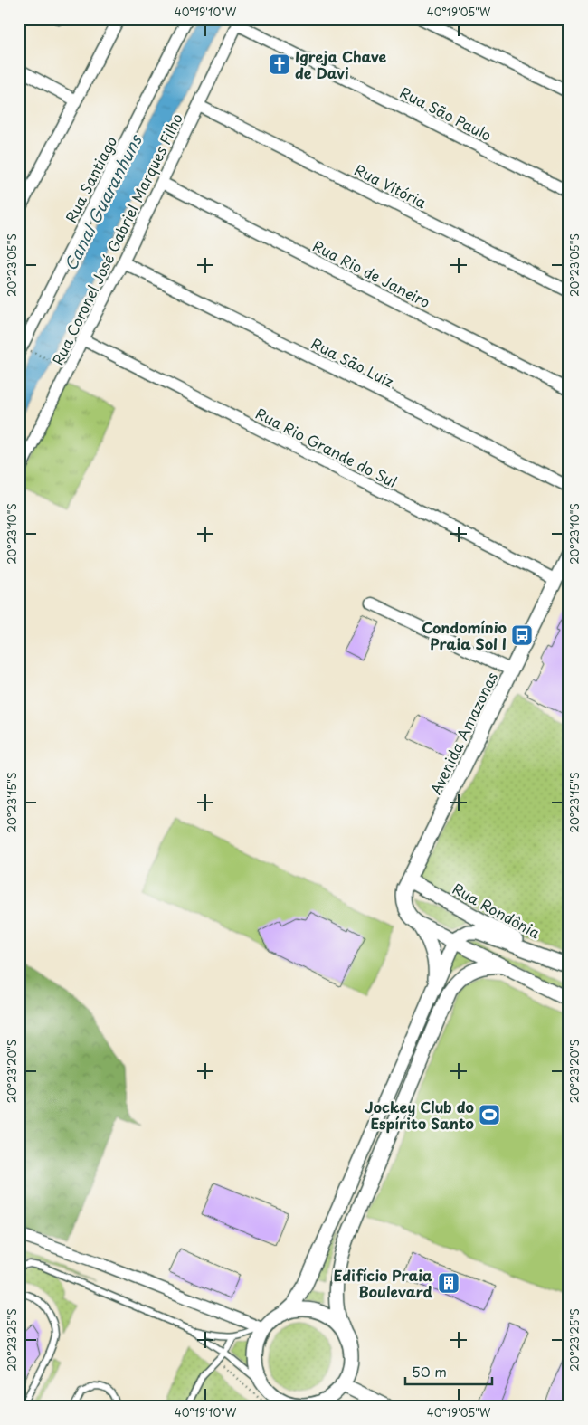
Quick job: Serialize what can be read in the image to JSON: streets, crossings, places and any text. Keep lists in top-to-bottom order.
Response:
{
  "streets": {
    "street": [
      "Rua São Paulo",
      "Rua Santiago",
      "Rua Vitória",
      "Rua Coronel José Gabriel Marques Filho",
      "Rua Rio de Janeiro",
      "Rua São Luiz",
      "Rua Rio Grande do Sul",
      "Avenida Amazonas",
      "Rua Rondônia"
    ]
  },
  "crossings": [
    ["Rua São Paulo", "Rua Coronel José Gabriel Marques Filho"],
    ["Rua Vitória", "Rua Coronel José Gabriel Marques Filho"],
    ["Rua Coronel José Gabriel Marques Filho", "Rua Rio de Janeiro"],
    ["Rua Coronel José Gabriel Marques Filho", "Rua São Luiz"],
    ["Rua Coronel José Gabriel Marques Filho", "Rua Rio Grande do Sul"],
    ["Rua Rio Grande do Sul", "Avenida Amazonas"],
    ["Avenida Amazonas", "Rua Rondônia"]
  ],
  "water": ["Canal Guaranhuns"],
  "places": {
    "church": ["Igreja Chave de Davi"],
    "bus stop": ["Condomínio Praia Sol I"],
    "sports": ["Jockey Club do Espírito Santo"],
    "building": ["Edifício Praia Boulevard"]
  },
  "scale_bar": "50 m",
  "coordinates": [
    "40°19'10\"W",
    "40°19'05\"W",
    "20°23'05\"S",
    "20°23'10\"S",
    "20°23'15\"S",
    "20°23'20\"S",
    "20°23'25\"S"
  ]
}
